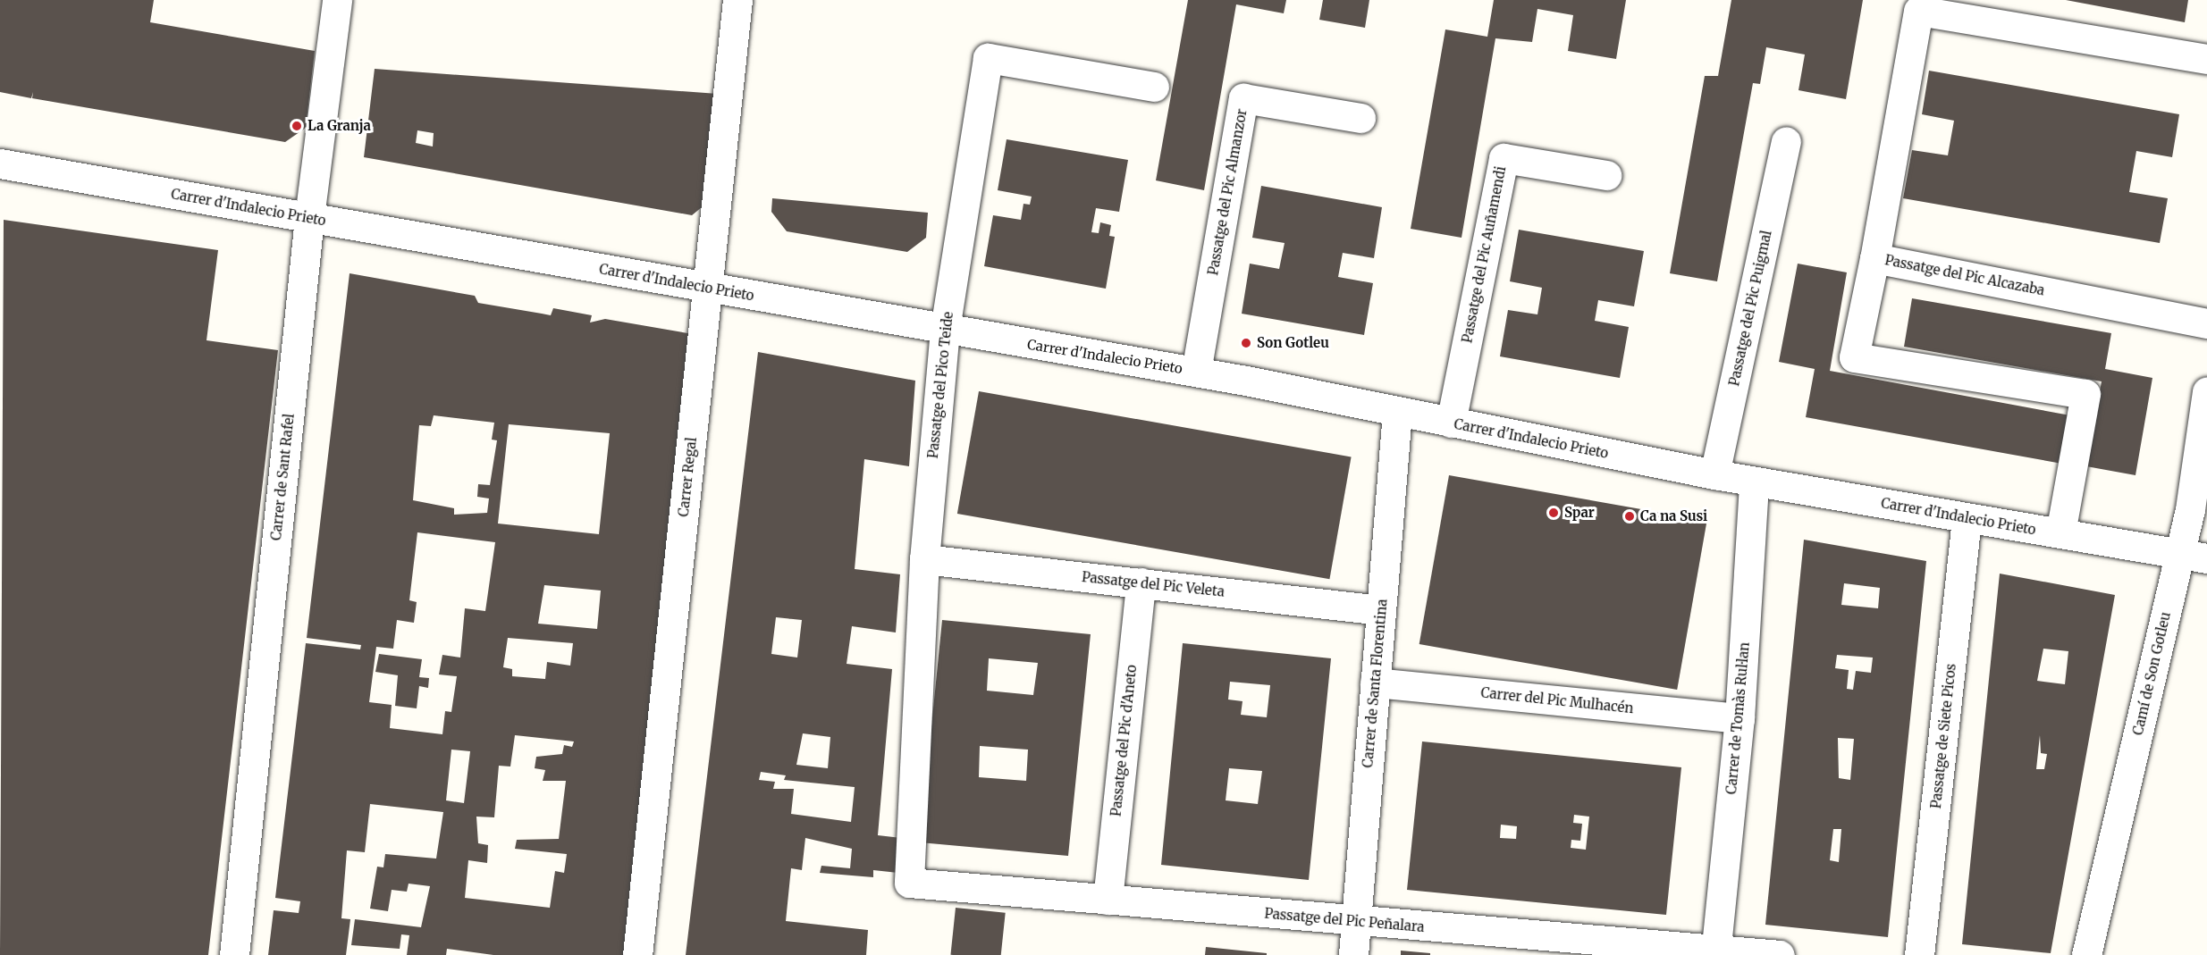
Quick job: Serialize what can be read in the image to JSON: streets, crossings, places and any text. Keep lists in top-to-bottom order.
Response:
{
  "streets": {
    "street": [
      "Passatge del Pic Almanzor",
      "Carrer d'Indalecio Prieto",
      "Passatge del Pic Auñamendi",
      "Passatge del Pic Alcazaba",
      "Passatge del Pic Puigmal",
      "Passatge del Pico Teide",
      "Carrer de Sant Rafel",
      "Carrer Regal",
      "Passatge del Pic Veleta",
      "Camí de Son Gotleu",
      "Carrer de Santa Florentina",
      "Carrer del Pic Mulhacén",
      "Carrer de Tomàs Rul·lan",
      "Passatge de Siete Picos",
      "Passatge del Pic d'Aneto",
      "Passatge del Pic Peñalara"
    ]
  },
  "crossings": [
    ["Passatge del Pic Almanzor", "Carrer d'Indalecio Prieto"],
    ["Carrer d'Indalecio Prieto", "Passatge del Pic Auñamendi"],
    ["Carrer d'Indalecio Prieto", "Passatge del Pic Puigmal"],
    ["Carrer d'Indalecio Prieto", "Passatge del Pico Teide"],
    ["Carrer d'Indalecio Prieto", "Carrer de Sant Rafel"],
    ["Carrer d'Indalecio Prieto", "Carrer Regal"],
    ["Carrer d'Indalecio Prieto", "Camí de Son Gotleu"],
    ["Carrer d'Indalecio Prieto", "Carrer de Santa Florentina"],
    ["Carrer d'Indalecio Prieto", "Carrer de Tomàs Rul·lan"],
    ["Carrer d'Indalecio Prieto", "Passatge de Siete Picos"],
    ["Passatge del Pico Teide", "Passatge del Pic Veleta"],
    ["Passatge del Pico Teide", "Passatge del Pic Peñalara"],
    ["Passatge del Pic Veleta", "Carrer de Santa Florentina"],
    ["Passatge del Pic Veleta", "Passatge del Pic d'Aneto"],
    ["Carrer de Santa Florentina", "Carrer del Pic Mulhacén"],
    ["Carrer de Santa Florentina", "Passatge del Pic Peñalara"],
    ["Carrer del Pic Mulhacén", "Carrer de Tomàs Rul·lan"],
    ["Carrer de Tomàs Rul·lan", "Passatge del Pic Peñalara"],
    ["Passatge del Pic d'Aneto", "Passatge del Pic Peñalara"]
  ],
  "places": [
    "La Granja",
    "Son Gotleu",
    "Spar",
    "Ca na Susi"
  ]
}
